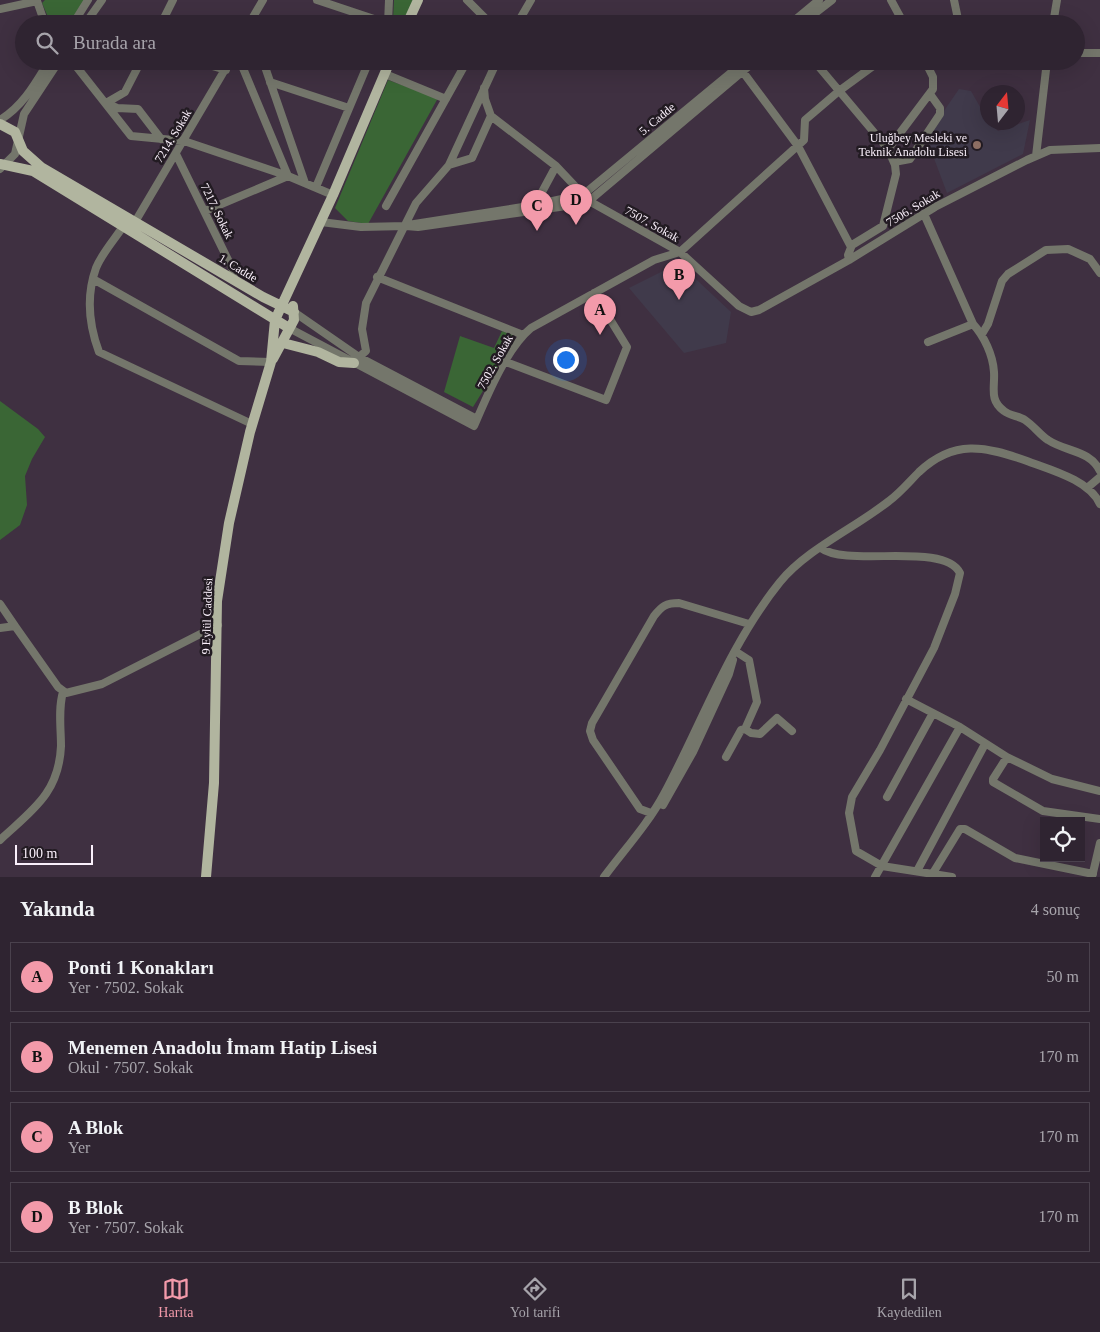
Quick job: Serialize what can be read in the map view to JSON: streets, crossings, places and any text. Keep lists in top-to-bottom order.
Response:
{
  "streets": {
    "main road": ["1. Cadde", "9 Eylül Caddesi"],
    "street": [
      "5. Cadde",
      "7214. Sokak",
      "7506. Sokak",
      "7217. Sokak",
      "7507. Sokak",
      "7502. Sokak"
    ]
  },
  "crossings": [
    ["7214. Sokak", "7217. Sokak"],
    ["7214. Sokak", "1. Cadde"],
    ["7506. Sokak", "7507. Sokak"],
    ["7217. Sokak", "1. Cadde"],
    ["7507. Sokak", "7502. Sokak"],
    ["1. Cadde", "7502. Sokak"],
    ["1. Cadde", "9 Eylül Caddesi"]
  ],
  "places": ["Uluğbey Mesleki ve Teknik Anadolu Lisesi"],
  "scale_bar": "100 m",
  "north": "top",
  "page": {
    "search": "Burada ara",
    "pins": [
      "D",
      "C",
      "B",
      "A"
    ],
    "scale": "100 m",
    "heading": ["Yakında", "4 sonuç"],
    "list": [
      {
        "mark": "A",
        "name": "Ponti 1 Konakları",
        "note": "Yer · 7502. Sokak",
        "value": "50 m"
      },
      {
        "mark": "B",
        "name": "Menemen Anadolu İmam Hatip Lisesi",
        "note": "Okul · 7507. Sokak",
        "value": "170 m"
      },
      {
        "mark": "C",
        "name": "A Blok",
        "note": "Yer",
        "value": "170 m"
      },
      {
        "mark": "D",
        "name": "B Blok",
        "note": "Yer · 7507. Sokak",
        "value": "170 m"
      }
    ],
    "nav": ["Harita", "Yol tarifi", "Kaydedilen"]
  }
}
